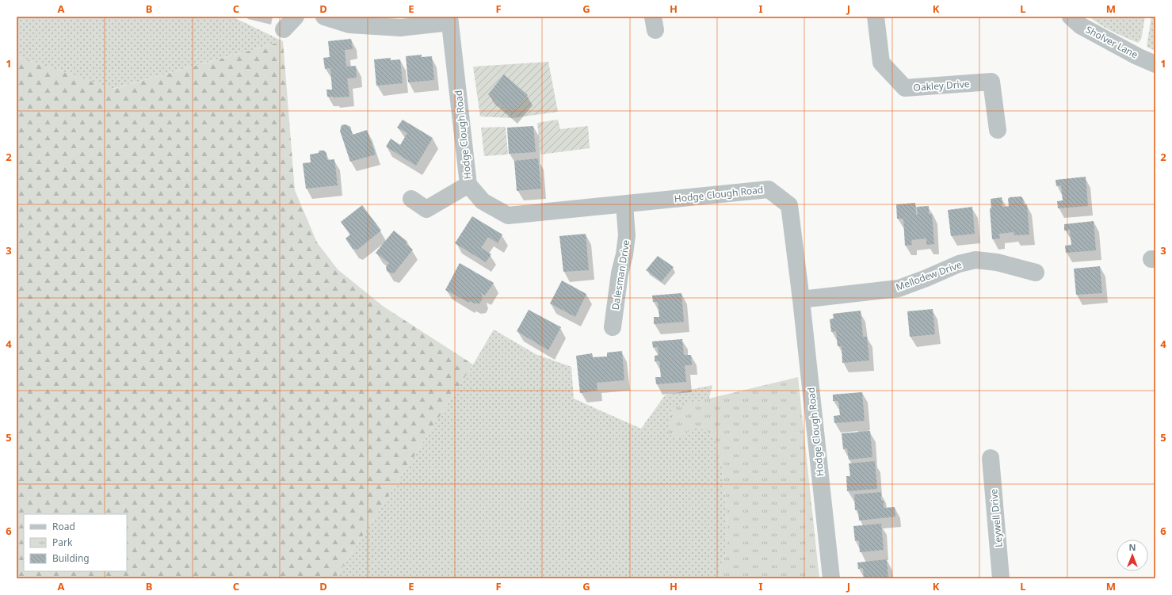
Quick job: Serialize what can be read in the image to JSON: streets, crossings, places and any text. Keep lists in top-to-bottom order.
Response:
{
  "streets": {
    "street": [
      "Sholver Lane",
      "Oakley Drive",
      "Hodge Clough Road",
      "Dalesman Drive",
      "Mellodew Drive",
      "Leywell Drive"
    ]
  },
  "crossings": [
    ["Hodge Clough Road", "Dalesman Drive"],
    ["Hodge Clough Road", "Mellodew Drive"]
  ],
  "legend": ["Road", "Park", "Building"],
  "north": "top",
  "grid": {
    "columns": [
      "A",
      "B",
      "C",
      "D",
      "E",
      "F",
      "G",
      "H",
      "I",
      "J",
      "K",
      "L",
      "M"
    ],
    "rows": [
      "1",
      "2",
      "3",
      "4",
      "5",
      "6"
    ]
  }
}
